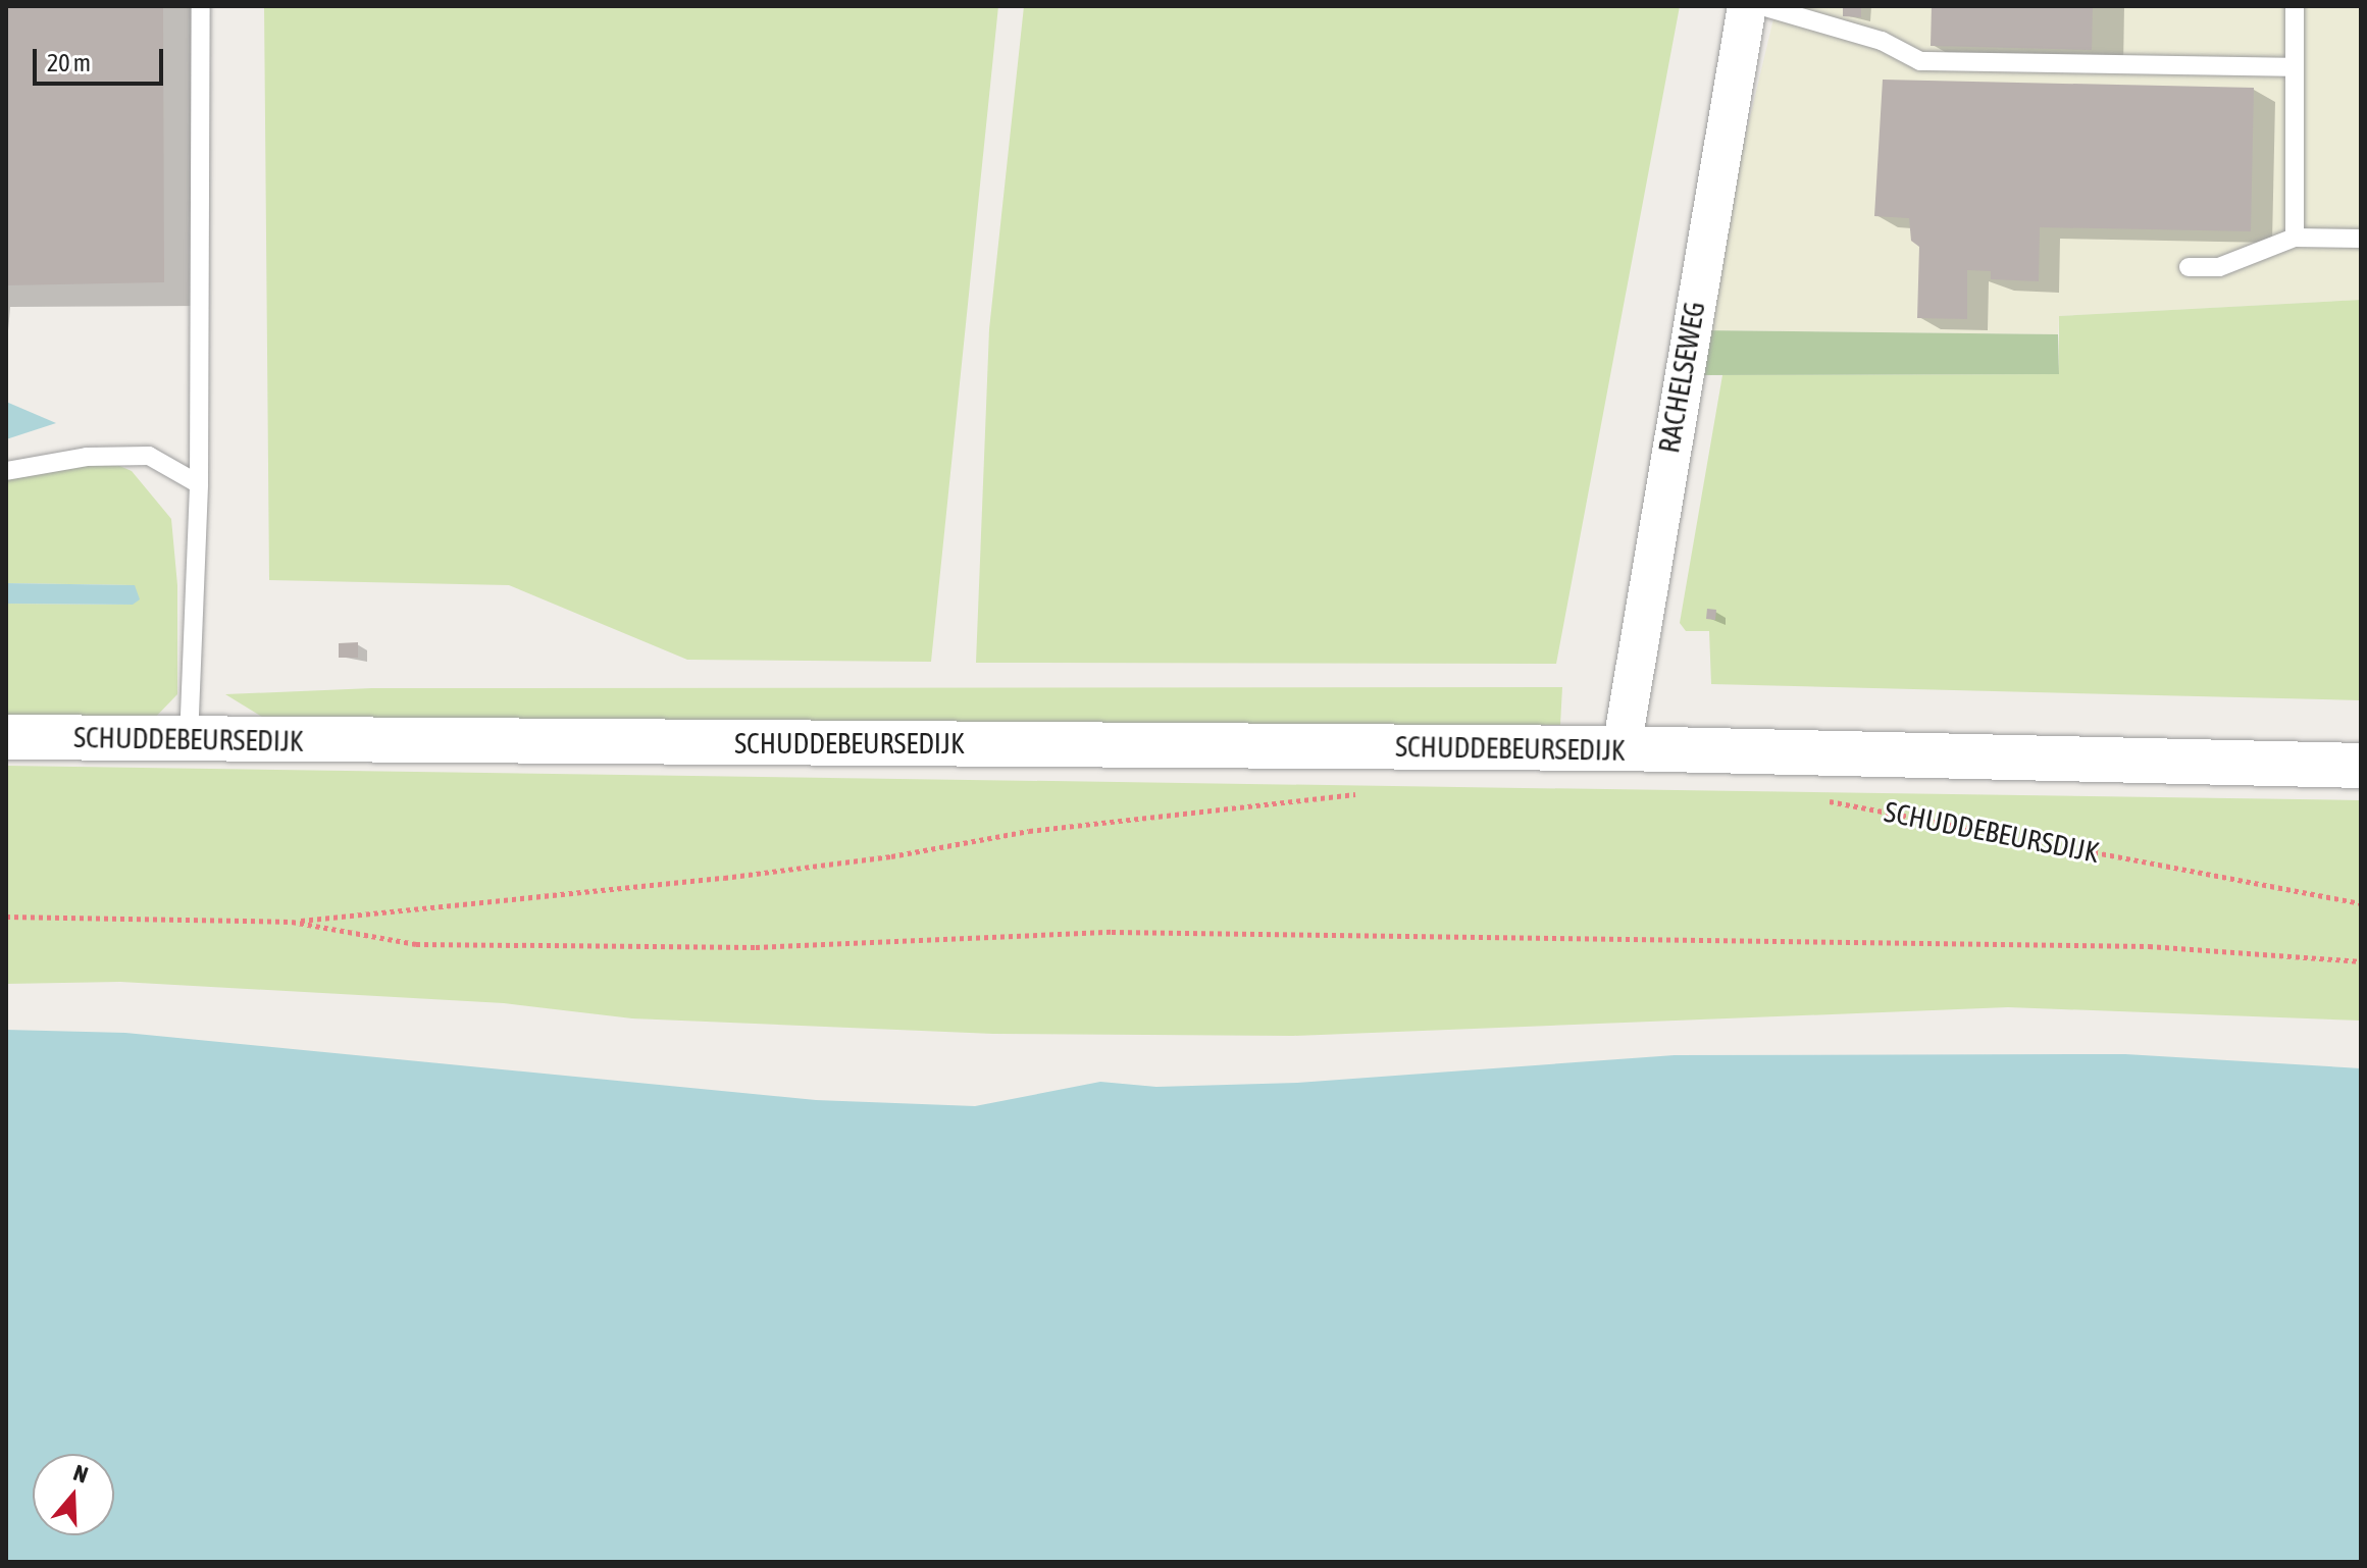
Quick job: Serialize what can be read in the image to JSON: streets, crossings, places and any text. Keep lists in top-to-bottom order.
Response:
{
  "streets": {
    "street": ["RACHELSEWEG", "SCHUDDEBEURSEDIJK", "SCHUDDEBEURSDIJK"]
  },
  "crossings": [
    ["RACHELSEWEG", "SCHUDDEBEURSEDIJK"],
    ["SCHUDDEBEURSEDIJK", "SCHUDDEBEURSDIJK"]
  ],
  "scale_bar": "20 m",
  "north": "top"
}
